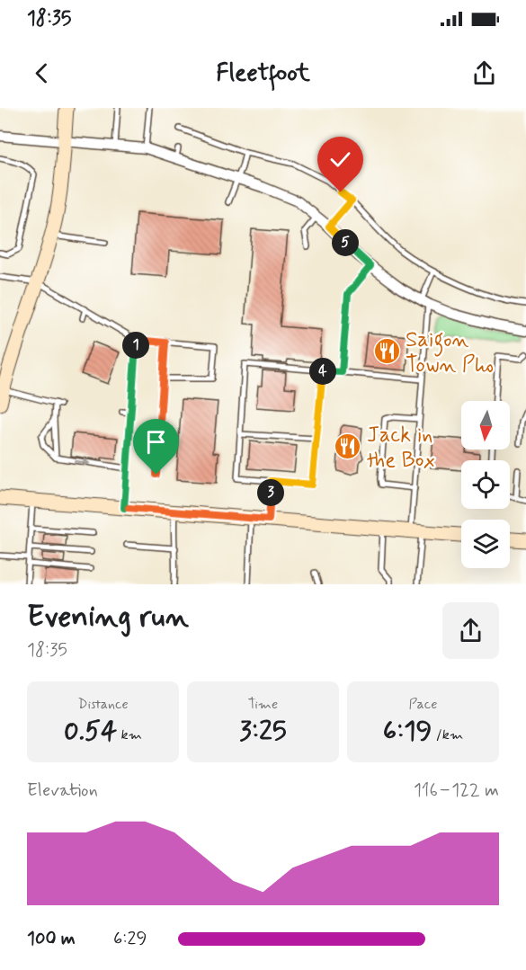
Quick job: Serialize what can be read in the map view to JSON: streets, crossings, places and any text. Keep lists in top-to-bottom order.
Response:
{
  "places": {
    "restaurant": ["Saigon Town Pho", "Jack in the Box"]
  },
  "north": "bottom",
  "page": {
    "status": "18:35",
    "header": "Fleetfoot",
    "pins": [
      "5",
      "1",
      "4",
      "3"
    ],
    "heading": ["Evening run", "18:35"],
    "stats": [
      ["Distance", "0.54 km"],
      ["Time", "3:25"],
      ["Pace", "6:19 /km"]
    ],
    "chart": ["Elevation", "116–122 m"],
    "list": [
      {
        "name": "100 m",
        "note": "6:29"
      }
    ]
  }
}
